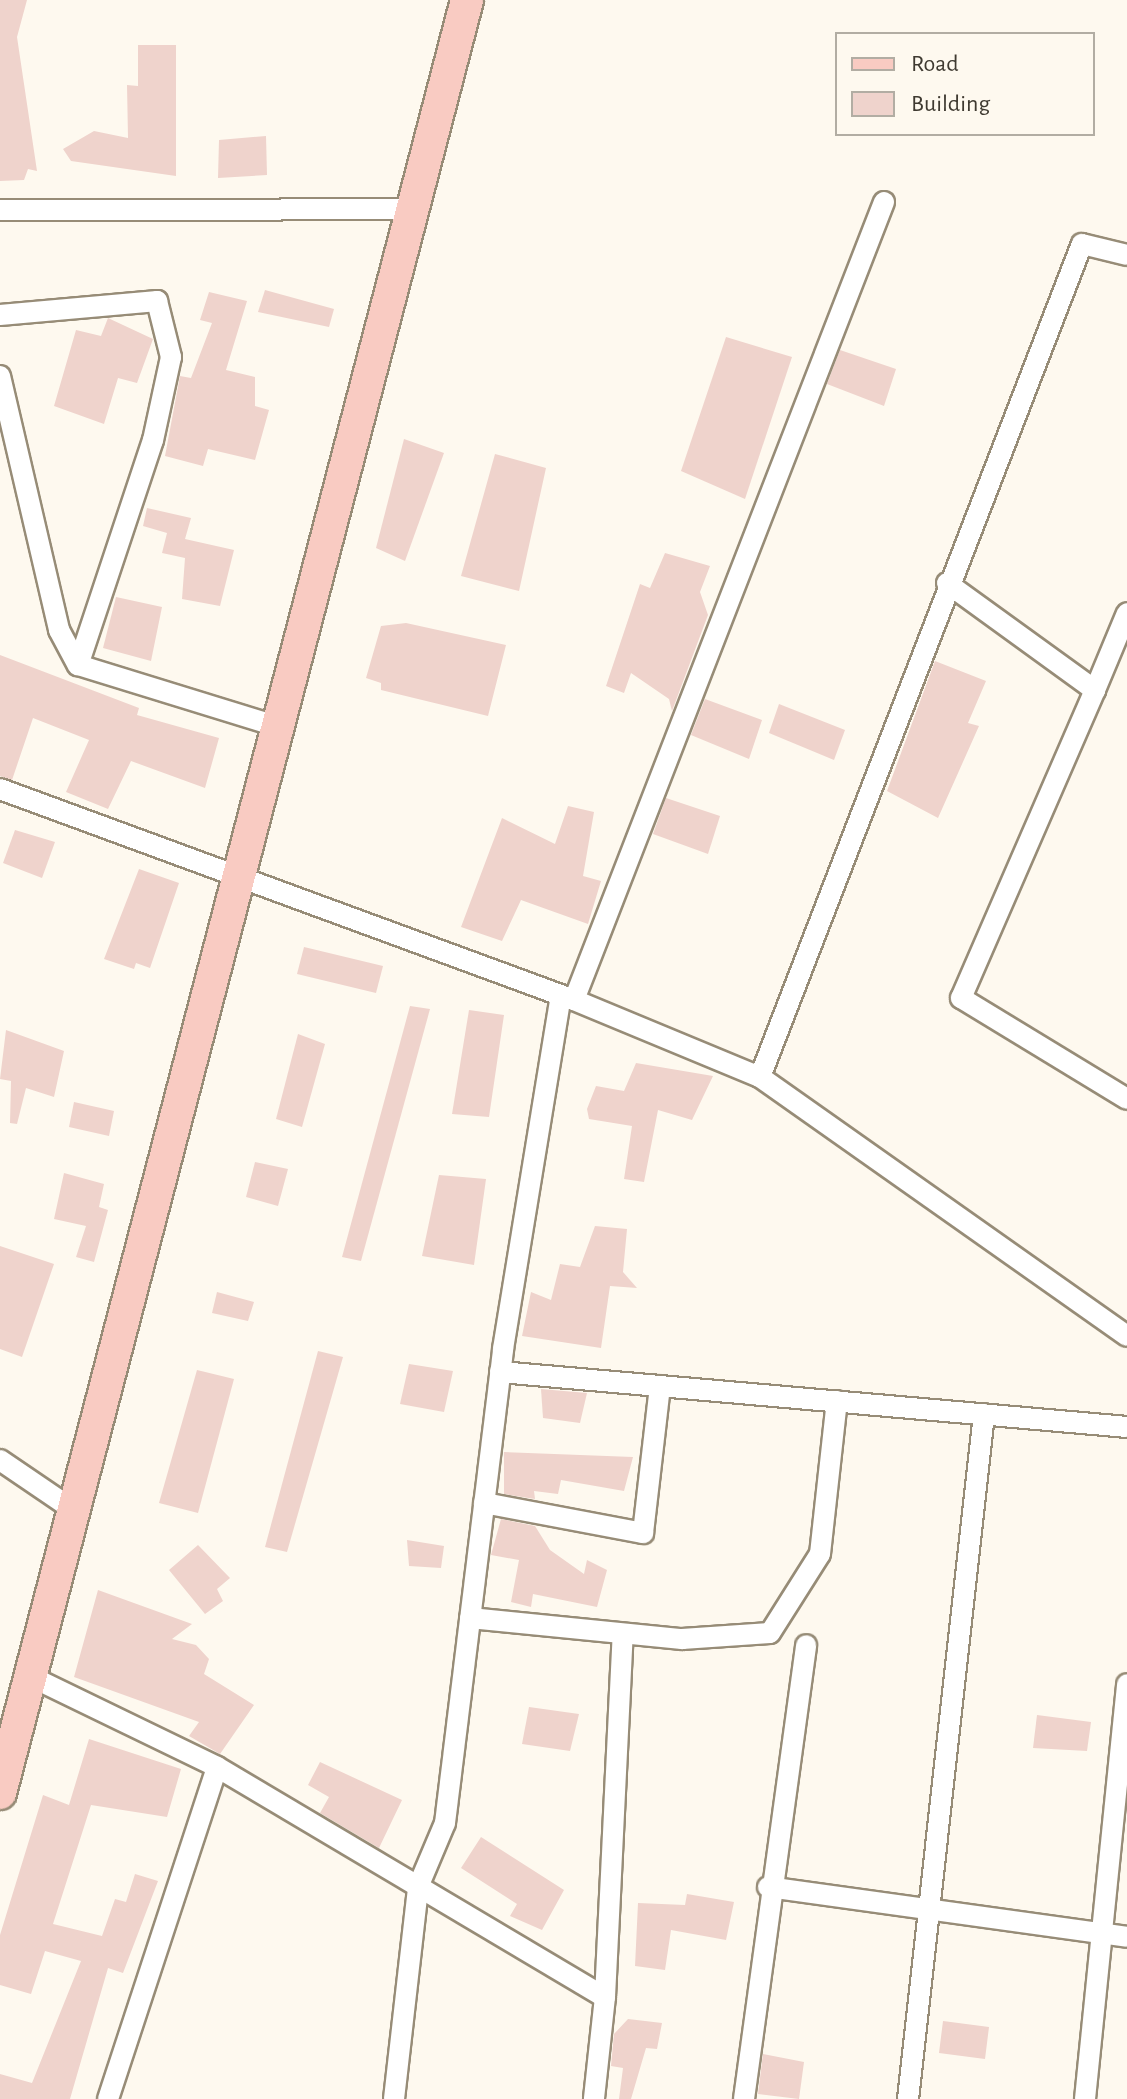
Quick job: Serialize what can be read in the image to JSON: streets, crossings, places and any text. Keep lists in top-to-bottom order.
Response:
{
  "legend": ["Road", "Building"]
}
